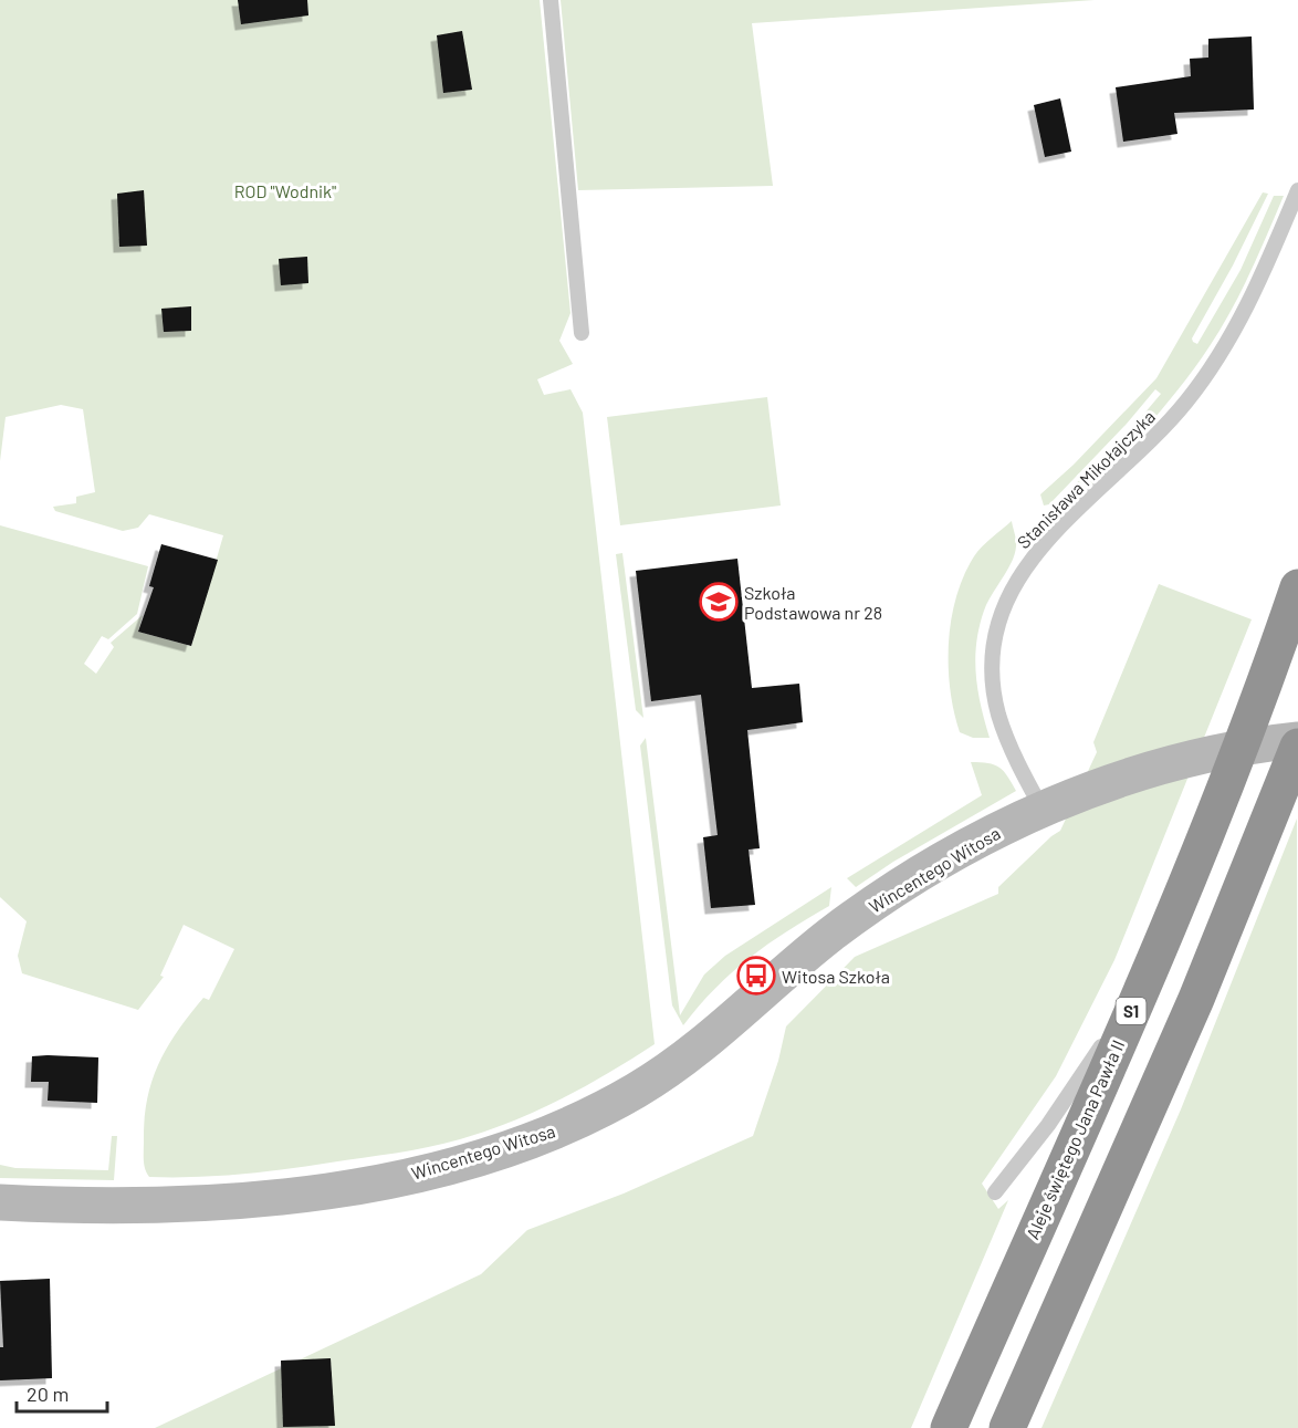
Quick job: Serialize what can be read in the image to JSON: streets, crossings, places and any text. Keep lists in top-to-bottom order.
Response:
{
  "streets": {
    "highway": ["S1", "Aleje świętego Jana Pawła II"],
    "street": ["Wincentego Witosa"],
    "lane": ["Stanisława Mikołajczyka"]
  },
  "crossings": [
    ["Stanisława Mikołajczyka", "Wincentego Witosa"]
  ],
  "parks": ["ROD \"Wodnik\""],
  "places": {
    "school or university": ["Szkoła Podstawowa nr 28"],
    "bus stop": ["Witosa Szkoła"]
  },
  "scale_bar": "20 m"
}
